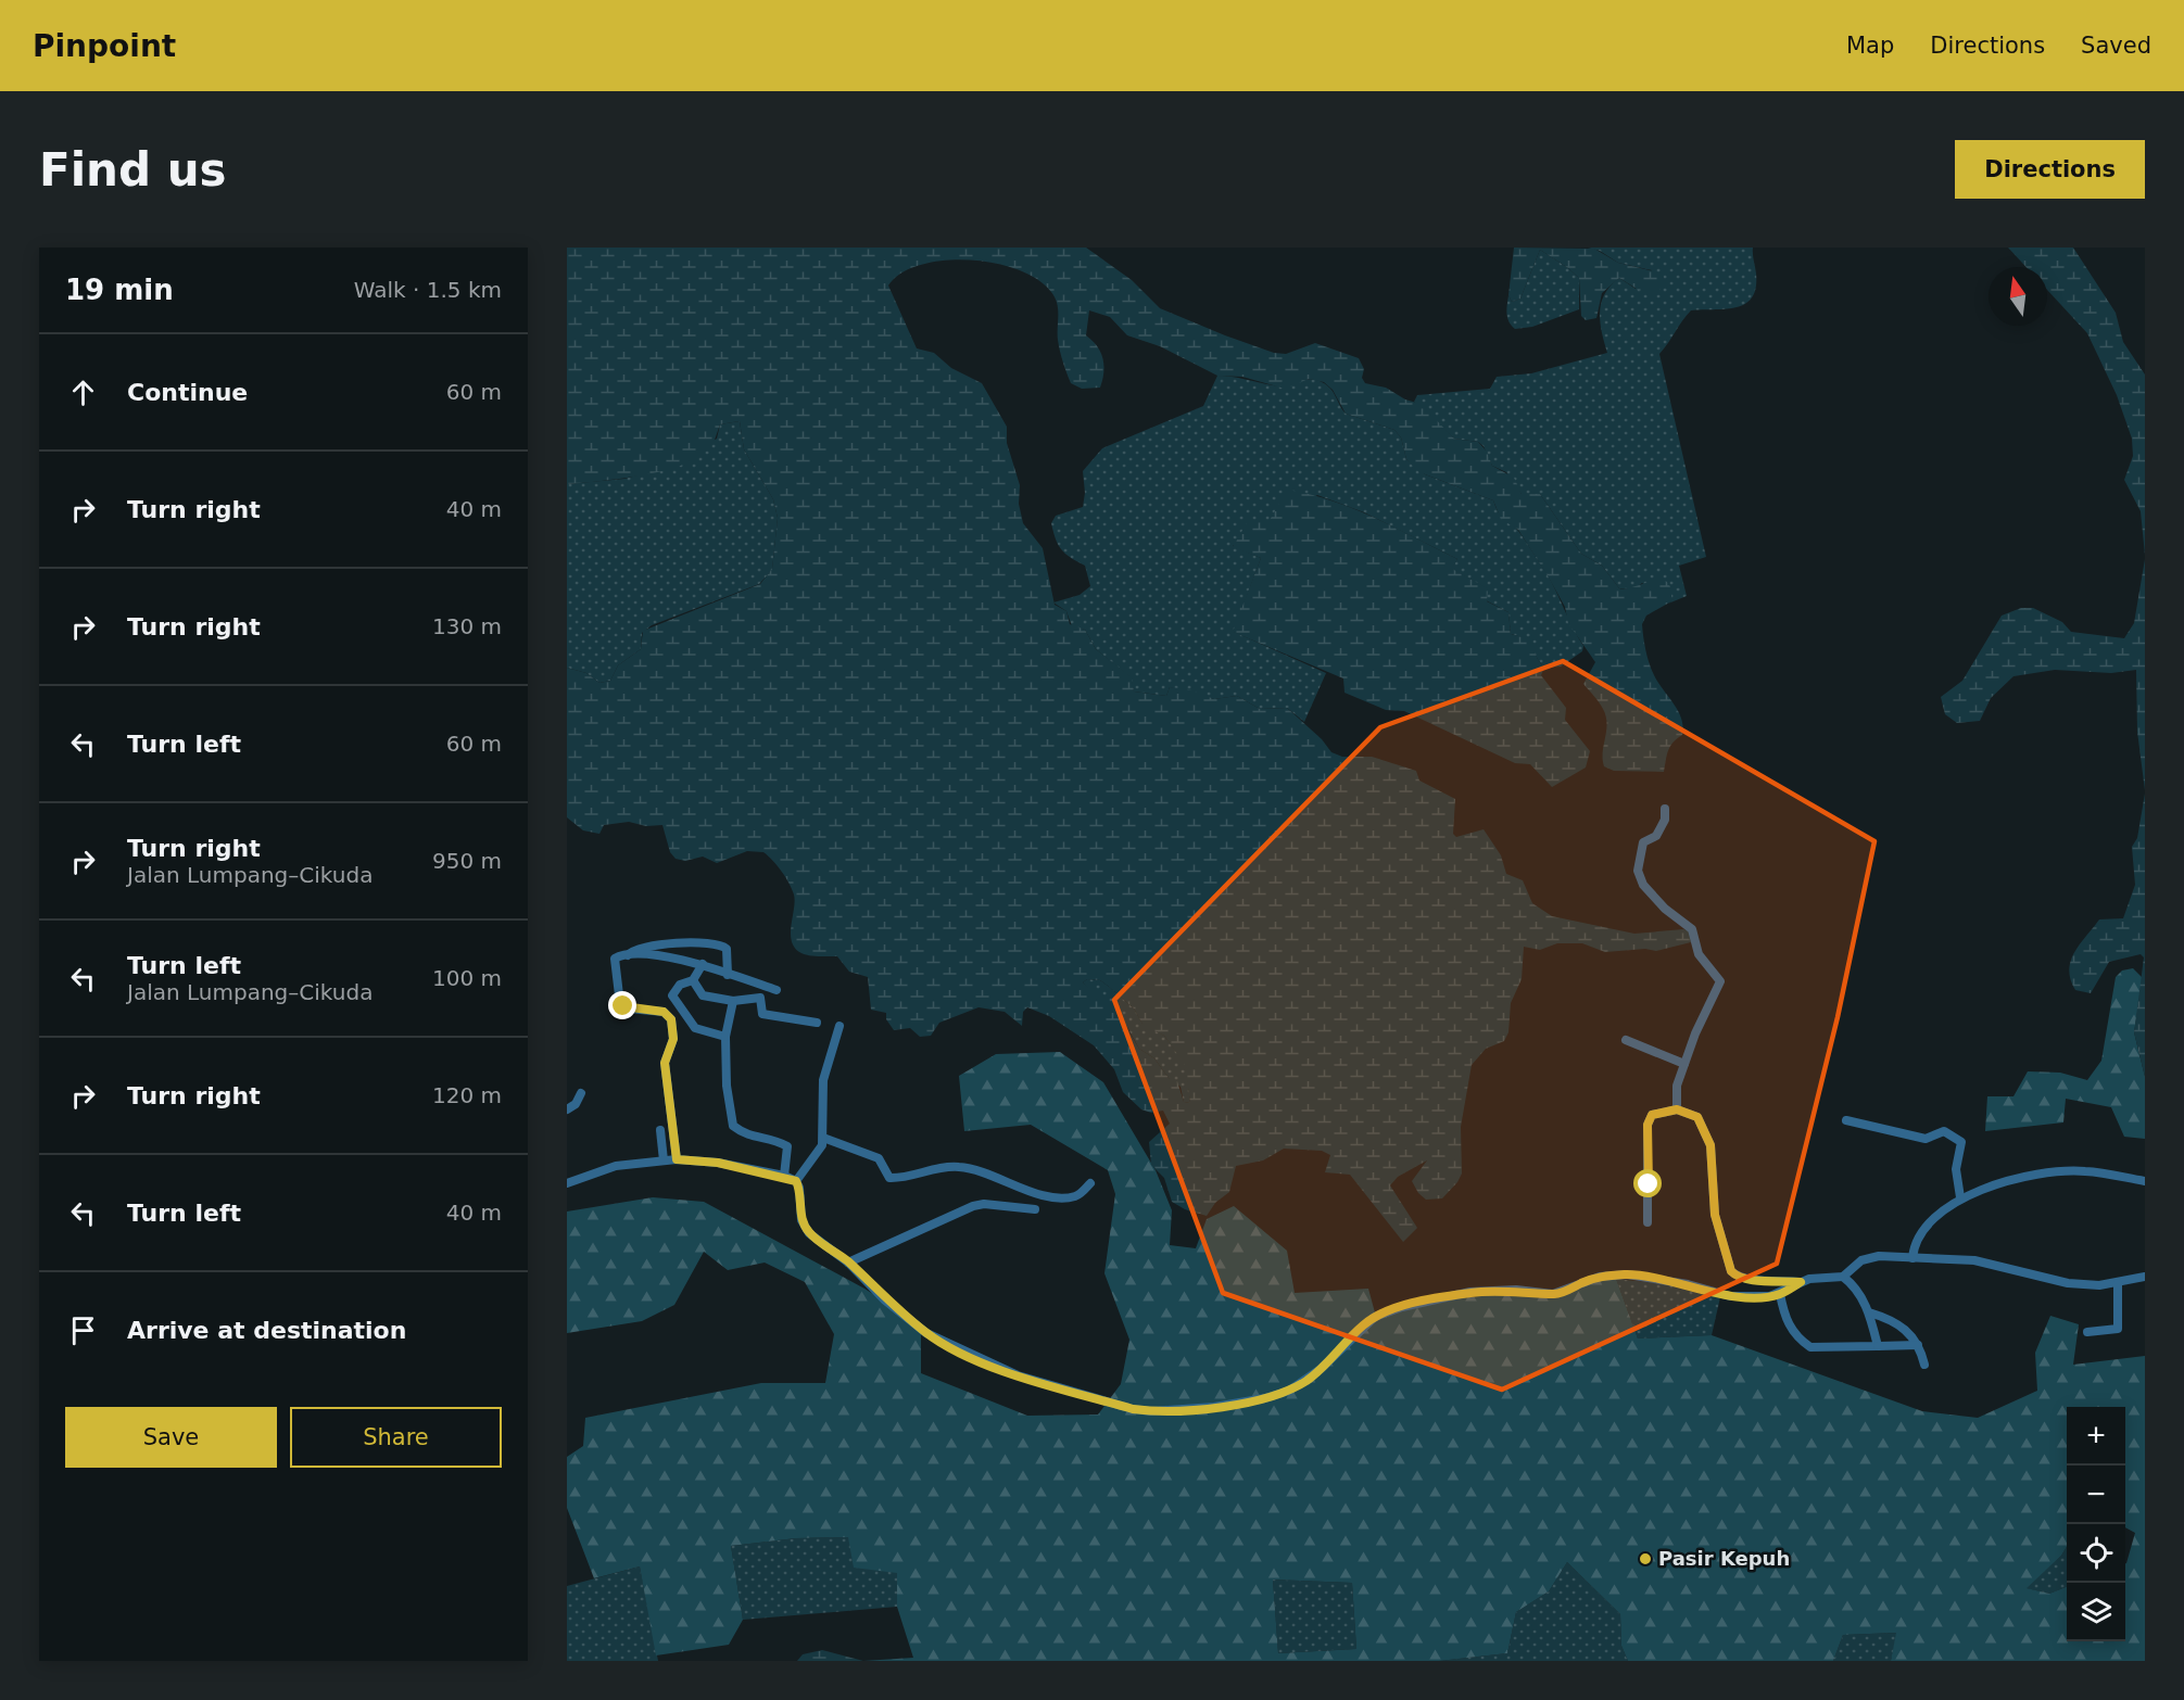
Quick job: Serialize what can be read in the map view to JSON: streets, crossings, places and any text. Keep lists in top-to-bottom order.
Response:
{
  "places": ["Pasir Kepuh"],
  "north": "top",
  "page": {
    "header": "Pinpoint",
    "nav": ["Map", "Directions", "Saved"],
    "buttons": [
      "Directions",
      ["Save", "Share"]
    ],
    "title": "Find us",
    "heading": ["19 min", "Walk · 1.5 km"],
    "list": [
      ["Continue", "60 m"],
      ["Turn right", "40 m"],
      ["Turn right", "130 m"],
      ["Turn left", "60 m"],
      ["Turn right", "Jalan Lumpang–Cikuda", "950 m"],
      ["Turn left", "Jalan Lumpang–Cikuda", "100 m"],
      ["Turn right", "120 m"],
      ["Turn left", "40 m"],
      "Arrive at destination"
    ],
    "map_buttons": ["+", "−"]
  }
}
